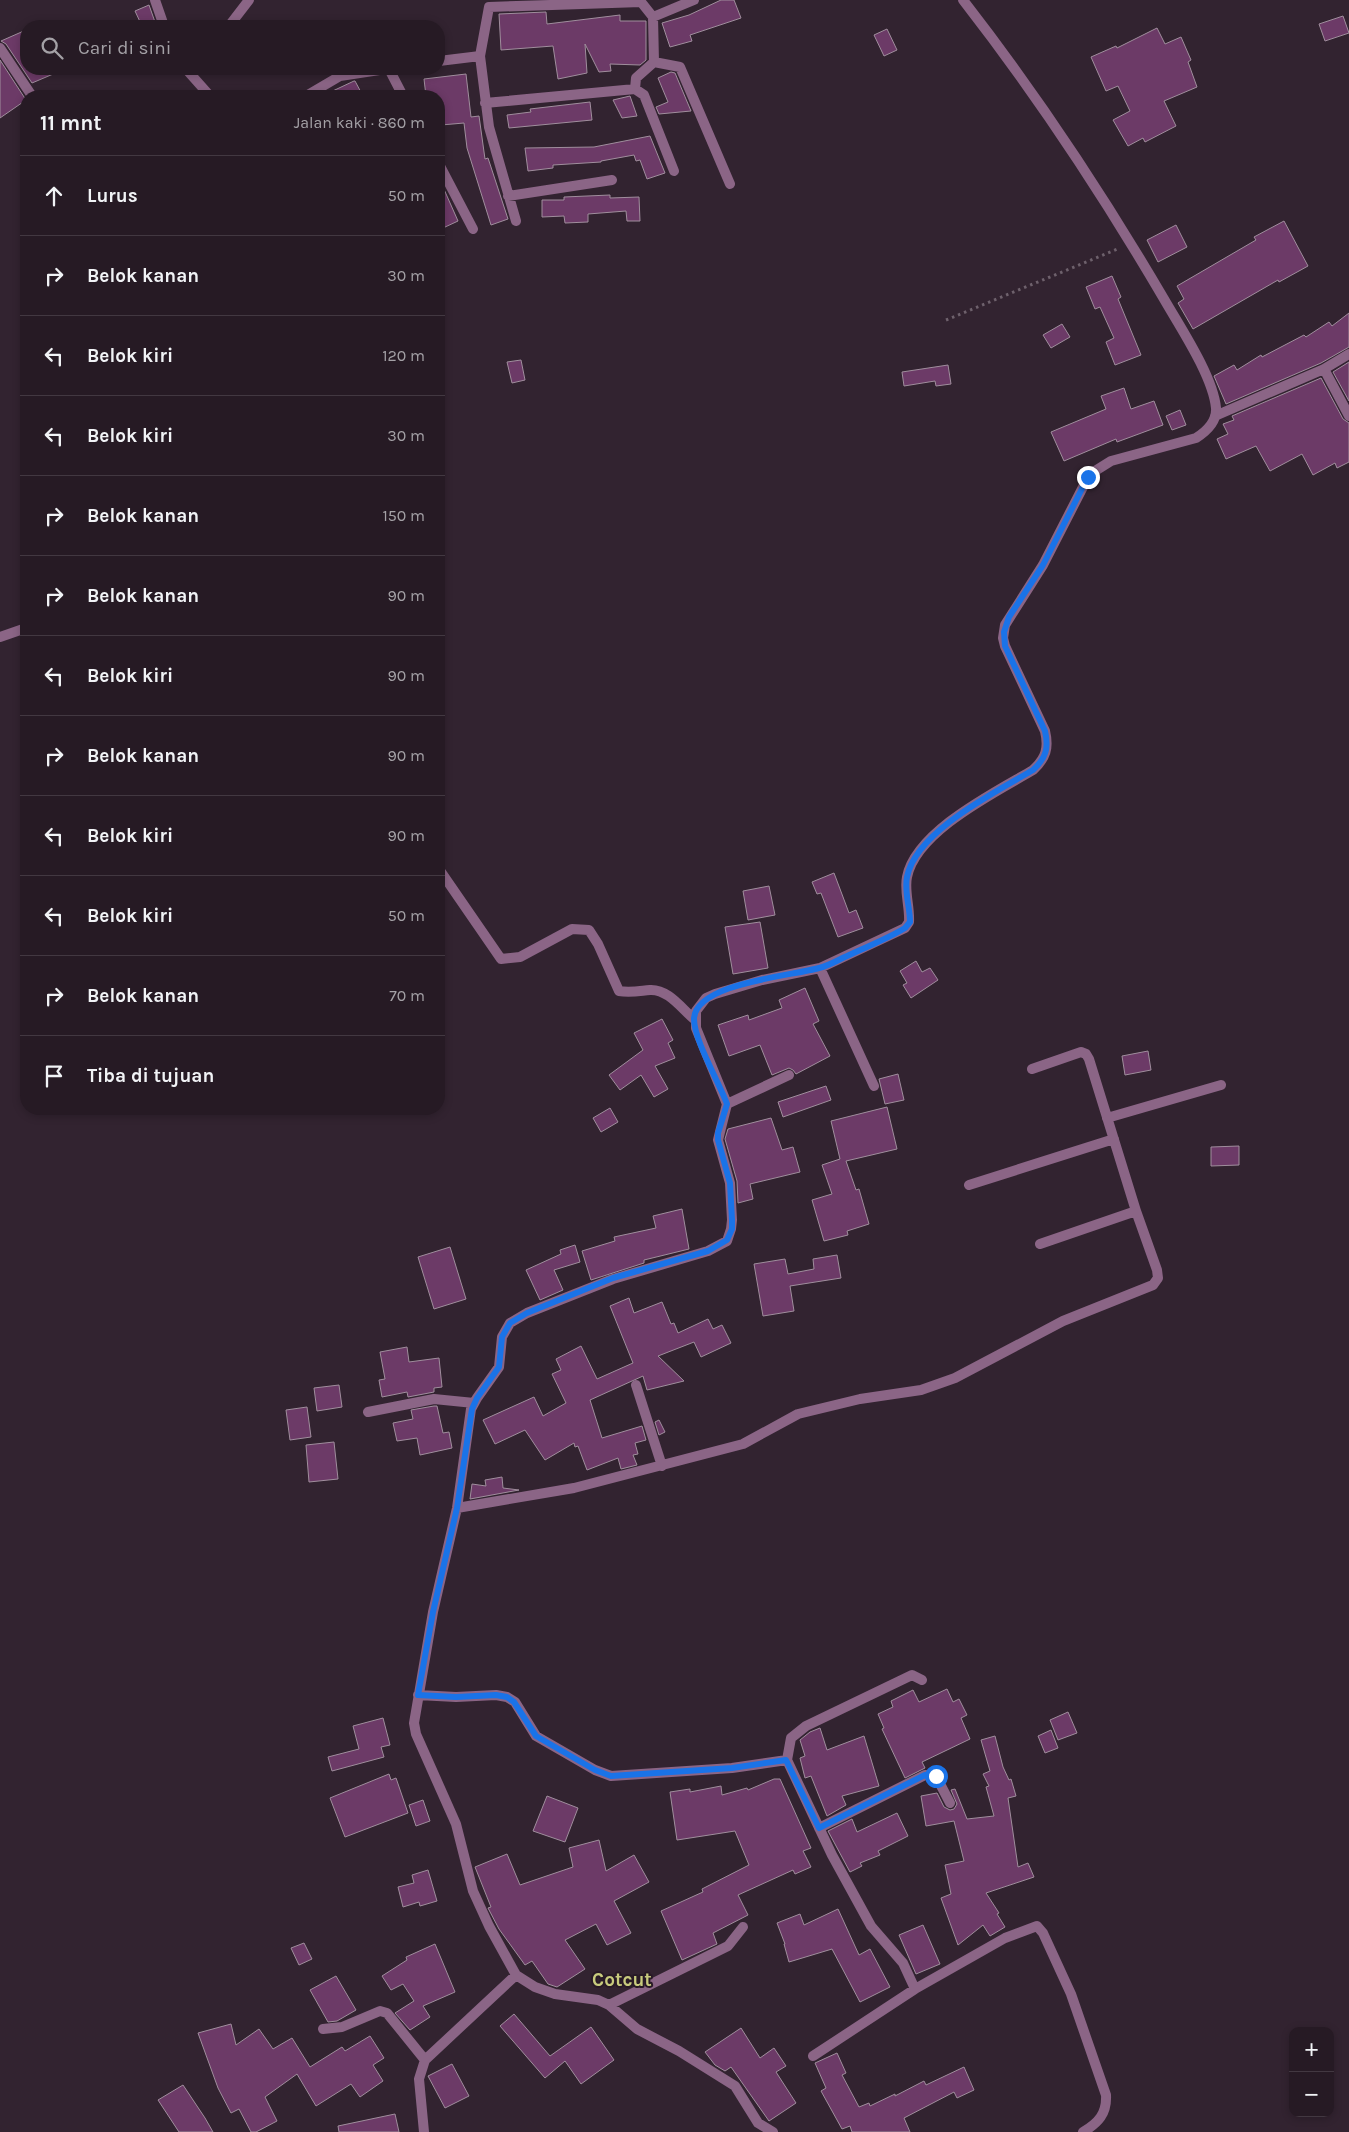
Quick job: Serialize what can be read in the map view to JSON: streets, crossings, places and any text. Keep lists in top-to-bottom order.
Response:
{
  "districts": ["Cotcut"],
  "page": {
    "search": "Cari di sini",
    "heading": ["11 mnt", "Jalan kaki · 860 m"],
    "list": [
      ["Lurus", "50 m"],
      ["Belok kanan", "30 m"],
      ["Belok kiri", "120 m"],
      ["Belok kiri", "30 m"],
      ["Belok kanan", "150 m"],
      ["Belok kanan", "90 m"],
      ["Belok kiri", "90 m"],
      ["Belok kanan", "90 m"],
      ["Belok kiri", "90 m"],
      ["Belok kiri", "50 m"],
      ["Belok kanan", "70 m"],
      "Tiba di tujuan"
    ],
    "map_buttons": ["+", "−"]
  }
}
